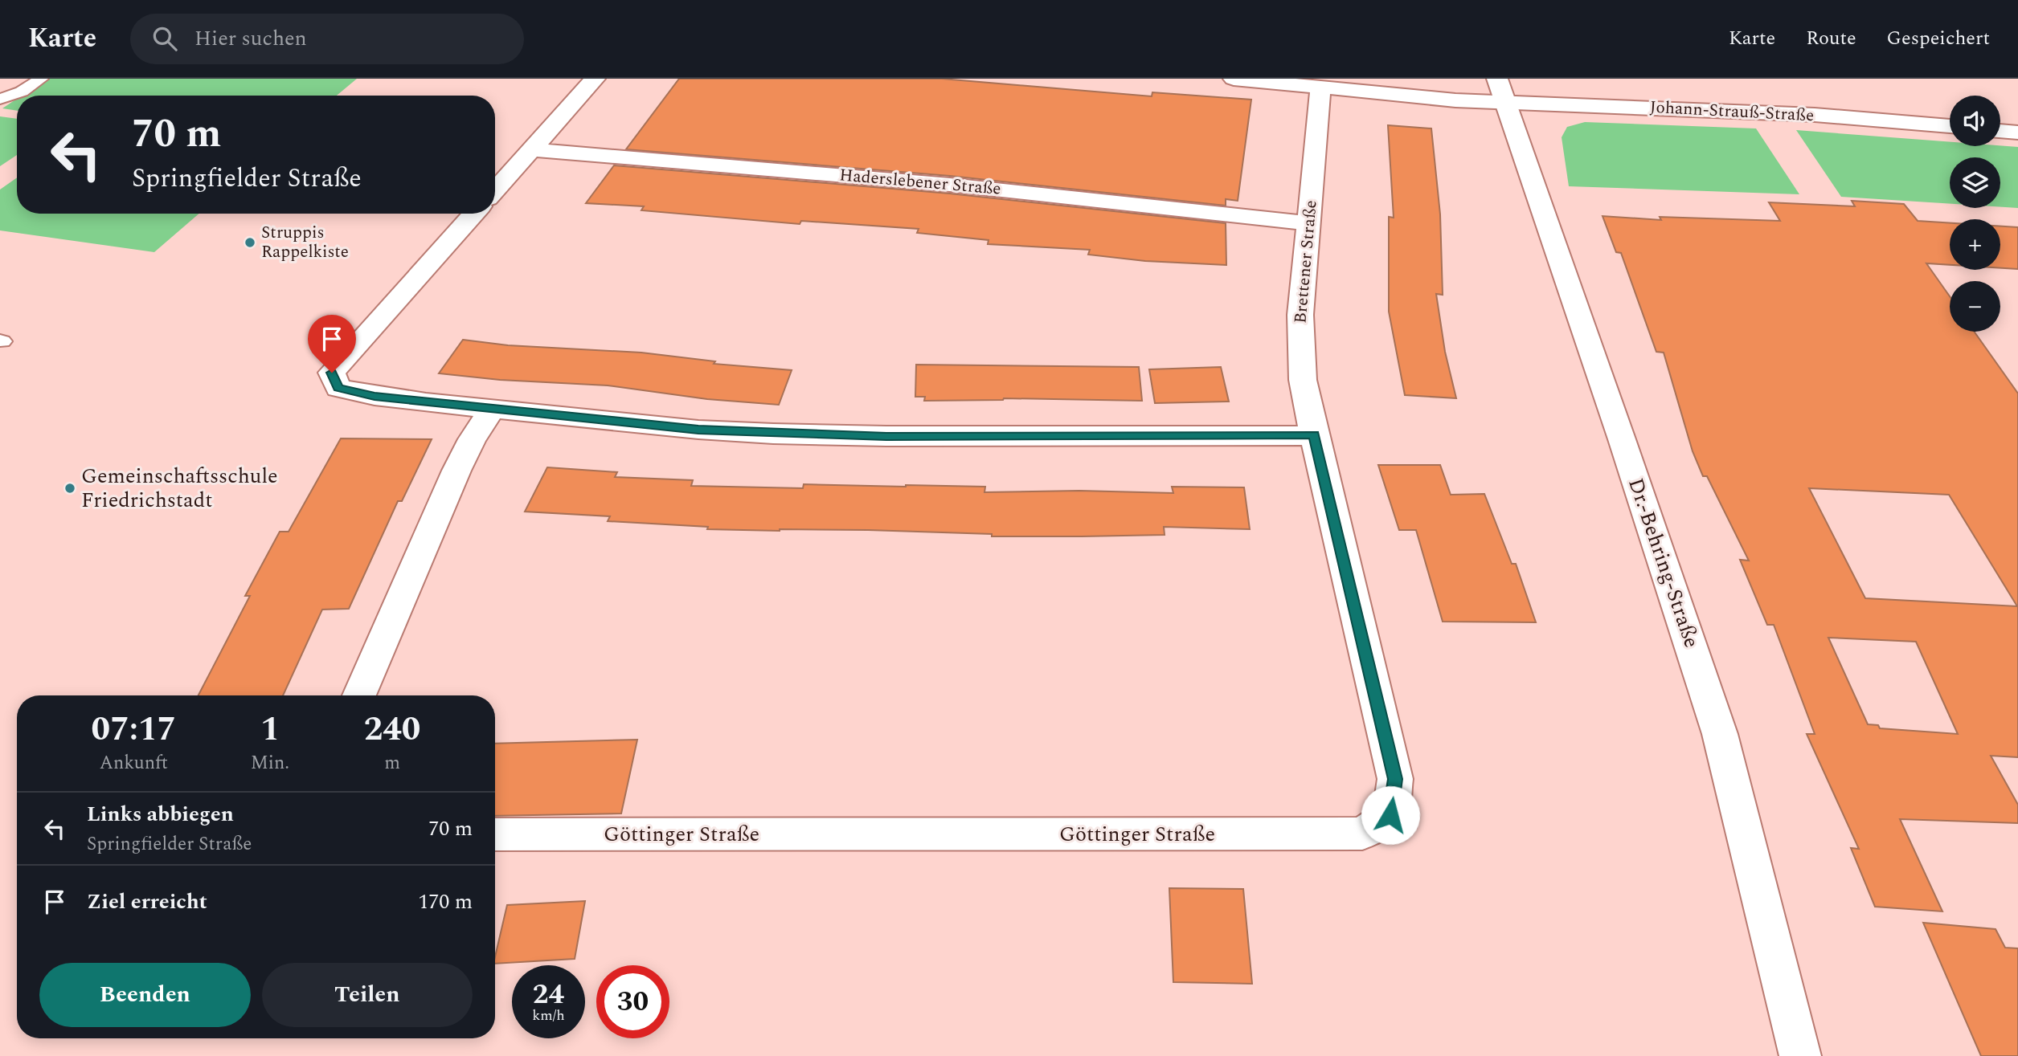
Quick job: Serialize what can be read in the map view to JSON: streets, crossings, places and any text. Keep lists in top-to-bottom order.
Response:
{
  "streets": {
    "street": [
      "Johann-Strauß-Straße",
      "Haderslebener Straße",
      "Brettener Straße",
      "Dr.-Behring-Straße",
      "Göttinger Straße"
    ]
  },
  "crossings": [
    ["Johann-Strauß-Straße", "Brettener Straße"],
    ["Johann-Strauß-Straße", "Dr.-Behring-Straße"],
    ["Haderslebener Straße", "Brettener Straße"],
    ["Brettener Straße", "Göttinger Straße"]
  ],
  "places": ["Struppis Rappelkiste", "Gemeinschaftsschule Friedrichstadt"],
  "page": {
    "header": "Karte",
    "search": "Hier suchen",
    "nav": ["Karte", "Route", "Gespeichert"],
    "map_buttons": ["+", "−"],
    "turn": ["70 m", "Springfielder Straße"],
    "eta": [
      "07:17",
      "Ankunft",
      "1",
      "Min.",
      "240",
      "m"
    ],
    "list": [
      {
        "name": "Links abbiegen",
        "note": "Springfielder Straße",
        "value": "70 m"
      },
      {
        "name": "Ziel erreicht",
        "value": "170 m"
      }
    ],
    "buttons": ["Beenden", "Teilen"],
    "speed": "24 km/h",
    "limit": "30"
  }
}
